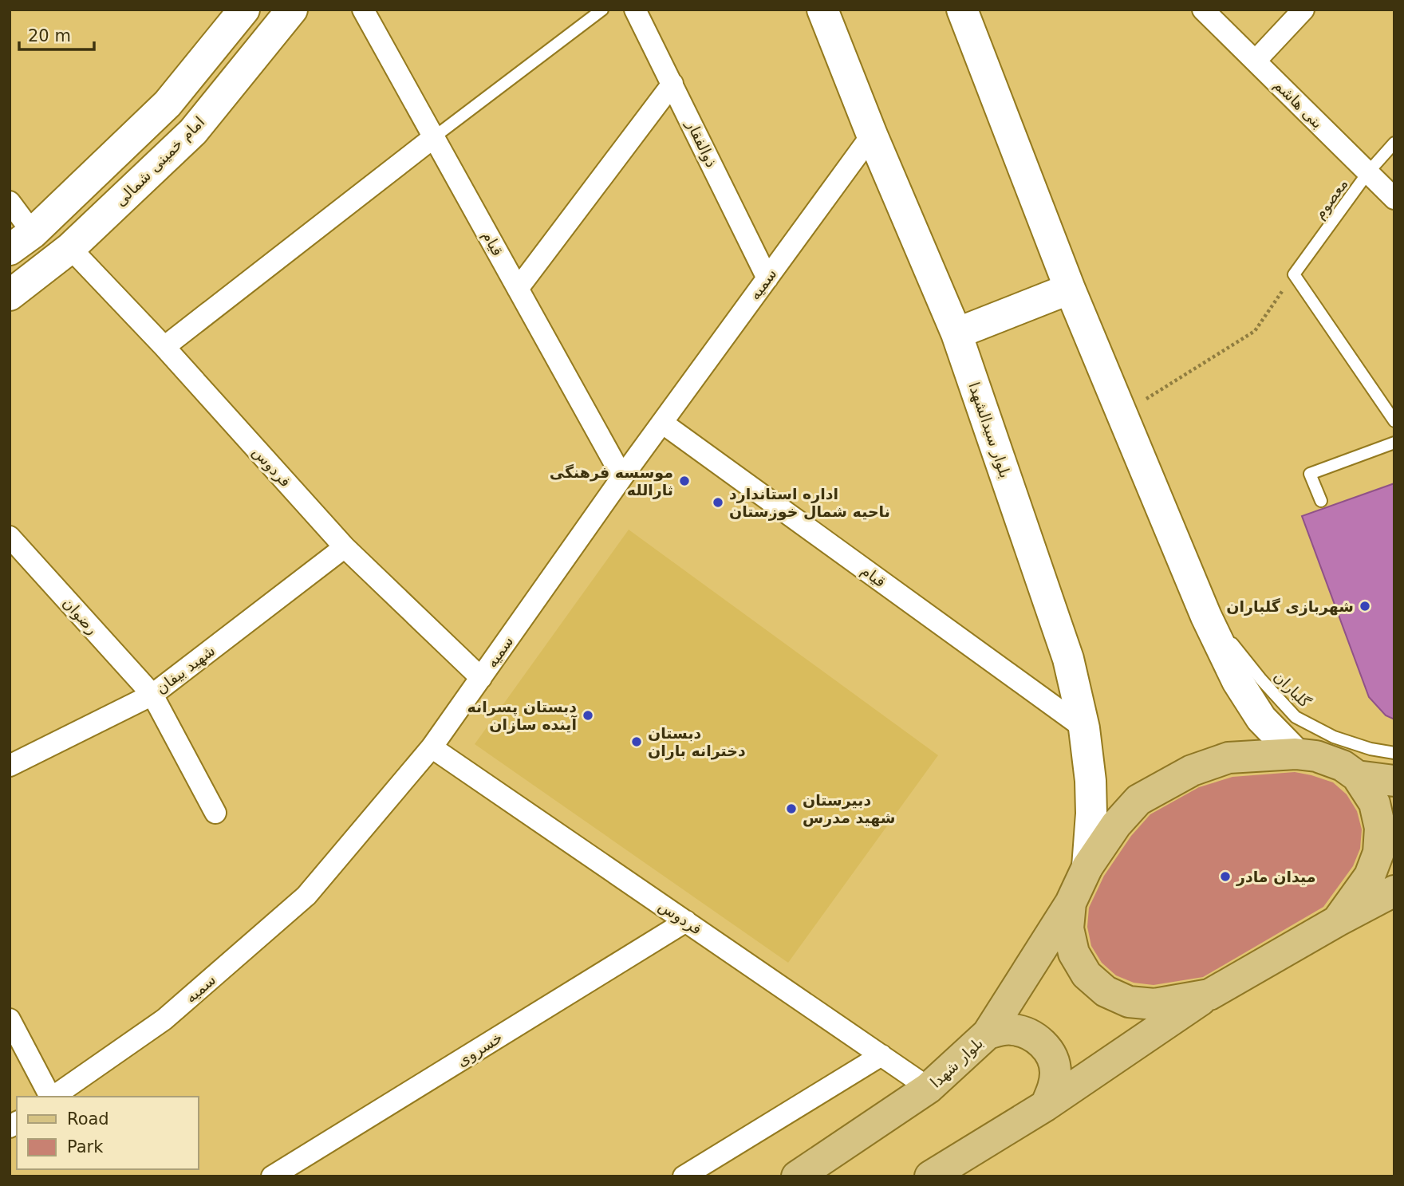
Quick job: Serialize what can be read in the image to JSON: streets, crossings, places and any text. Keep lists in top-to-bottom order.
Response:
{
  "streets": {
    "main road": ["امام خمینی شمالی", "بلوار سیدالشهدا", "بلوار شهدا"],
    "street": [
      "بنی هاشم",
      "ذوالفقار",
      "قیام",
      "سمیه",
      "فردوس",
      "رضوان",
      "شهید بیفان",
      "خسروی"
    ],
    "lane": ["معصوم", "گلباران"]
  },
  "crossings": [
    ["بنی هاشم", "معصوم"],
    ["ذوالفقار", "سمیه"],
    ["امام خمینی شمالی", "فردوس"],
    ["قیام", "سمیه"],
    ["قیام", "بلوار سیدالشهدا"],
    ["سمیه", "بلوار سیدالشهدا"],
    ["سمیه", "فردوس"],
    ["فردوس", "شهید بیفان"],
    ["فردوس", "خسروی"],
    ["فردوس", "بلوار شهدا"],
    ["رضوان", "شهید بیفان"]
  ],
  "places": [
    "موسسه فرهنگی ثارالله",
    "اداره استاندارد ناحیه شمال خوزستان",
    "شهربازی گلباران",
    "دبستان پسرانه آینده سازان",
    "دبستان دخترانه باران",
    "دبیرستان شهید مدرس",
    "میدان مادر"
  ],
  "legend": ["Road", "Park"],
  "scale_bar": "20 m"
}
